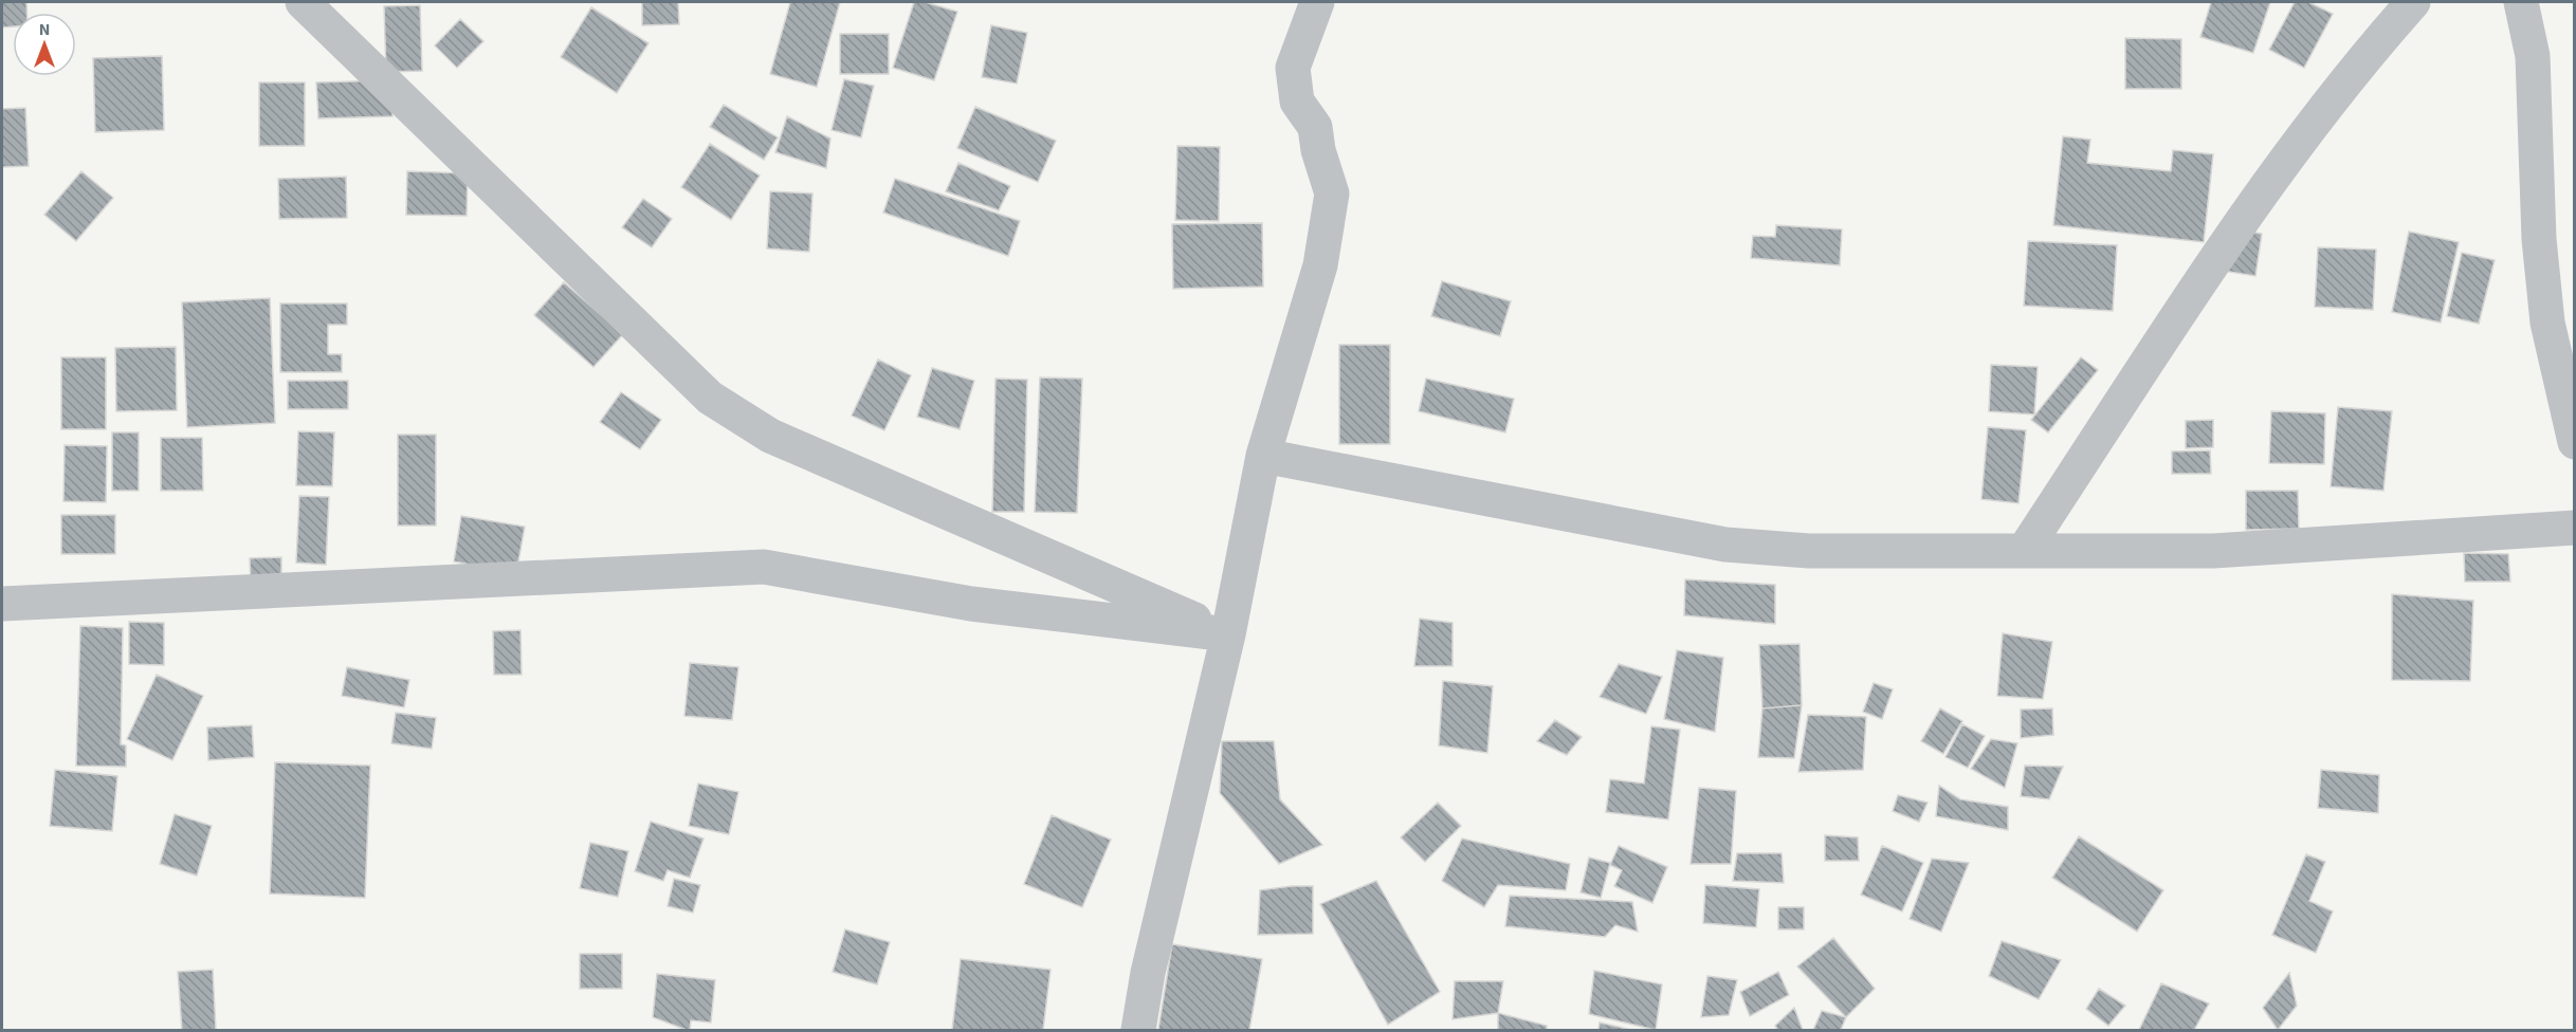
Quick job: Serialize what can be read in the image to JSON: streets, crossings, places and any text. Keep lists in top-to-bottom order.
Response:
{
  "north": "top"
}
